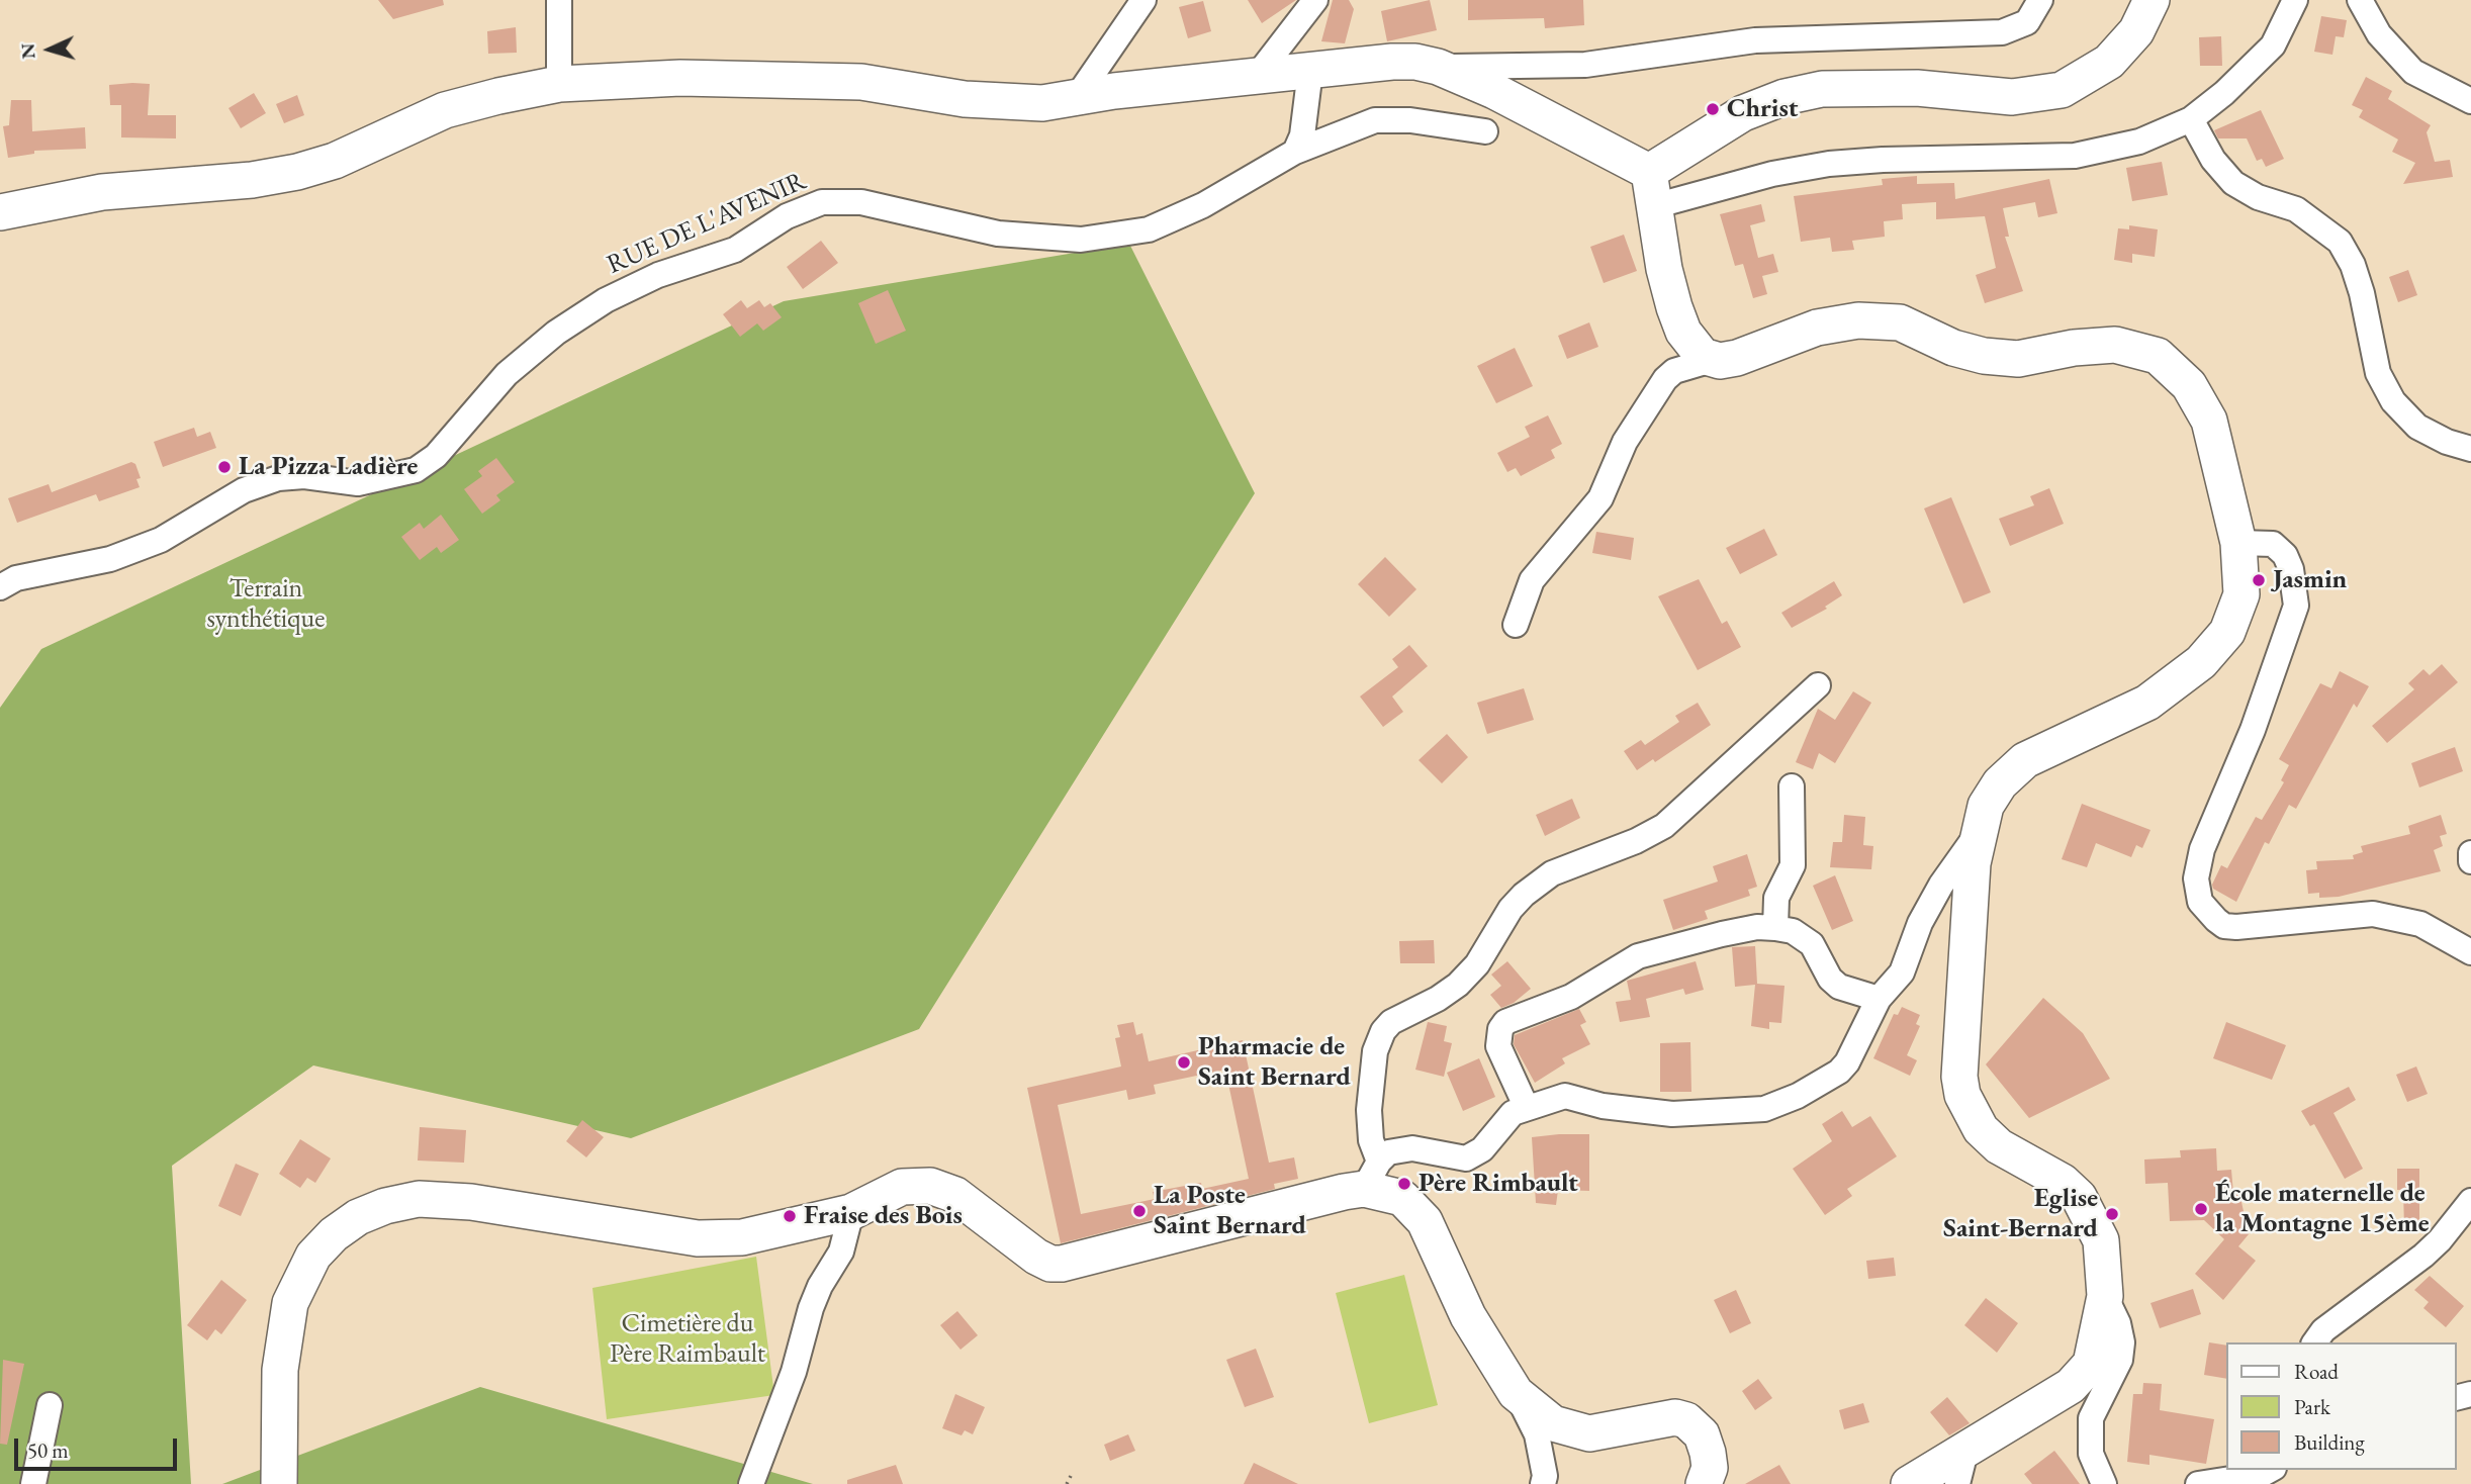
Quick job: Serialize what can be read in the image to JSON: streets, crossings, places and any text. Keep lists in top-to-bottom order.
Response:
{
  "streets": {
    "street": ["RUE DE L'AVENIR"]
  },
  "parks": ["Terrain synthétique", "Cimetière du Père Raimbault"],
  "places": [
    "Christ",
    "La Pizza Ladière",
    "Jasmin",
    "Pharmacie de Saint Bernard",
    "Père Rimbault",
    "École maternelle de la Montagne 15ème",
    "La Poste Saint Bernard",
    "Eglise Saint-Bernard",
    "Fraise des Bois"
  ],
  "legend": ["Road", "Park", "Building"],
  "scale_bar": "50 m",
  "north": "left"
}
